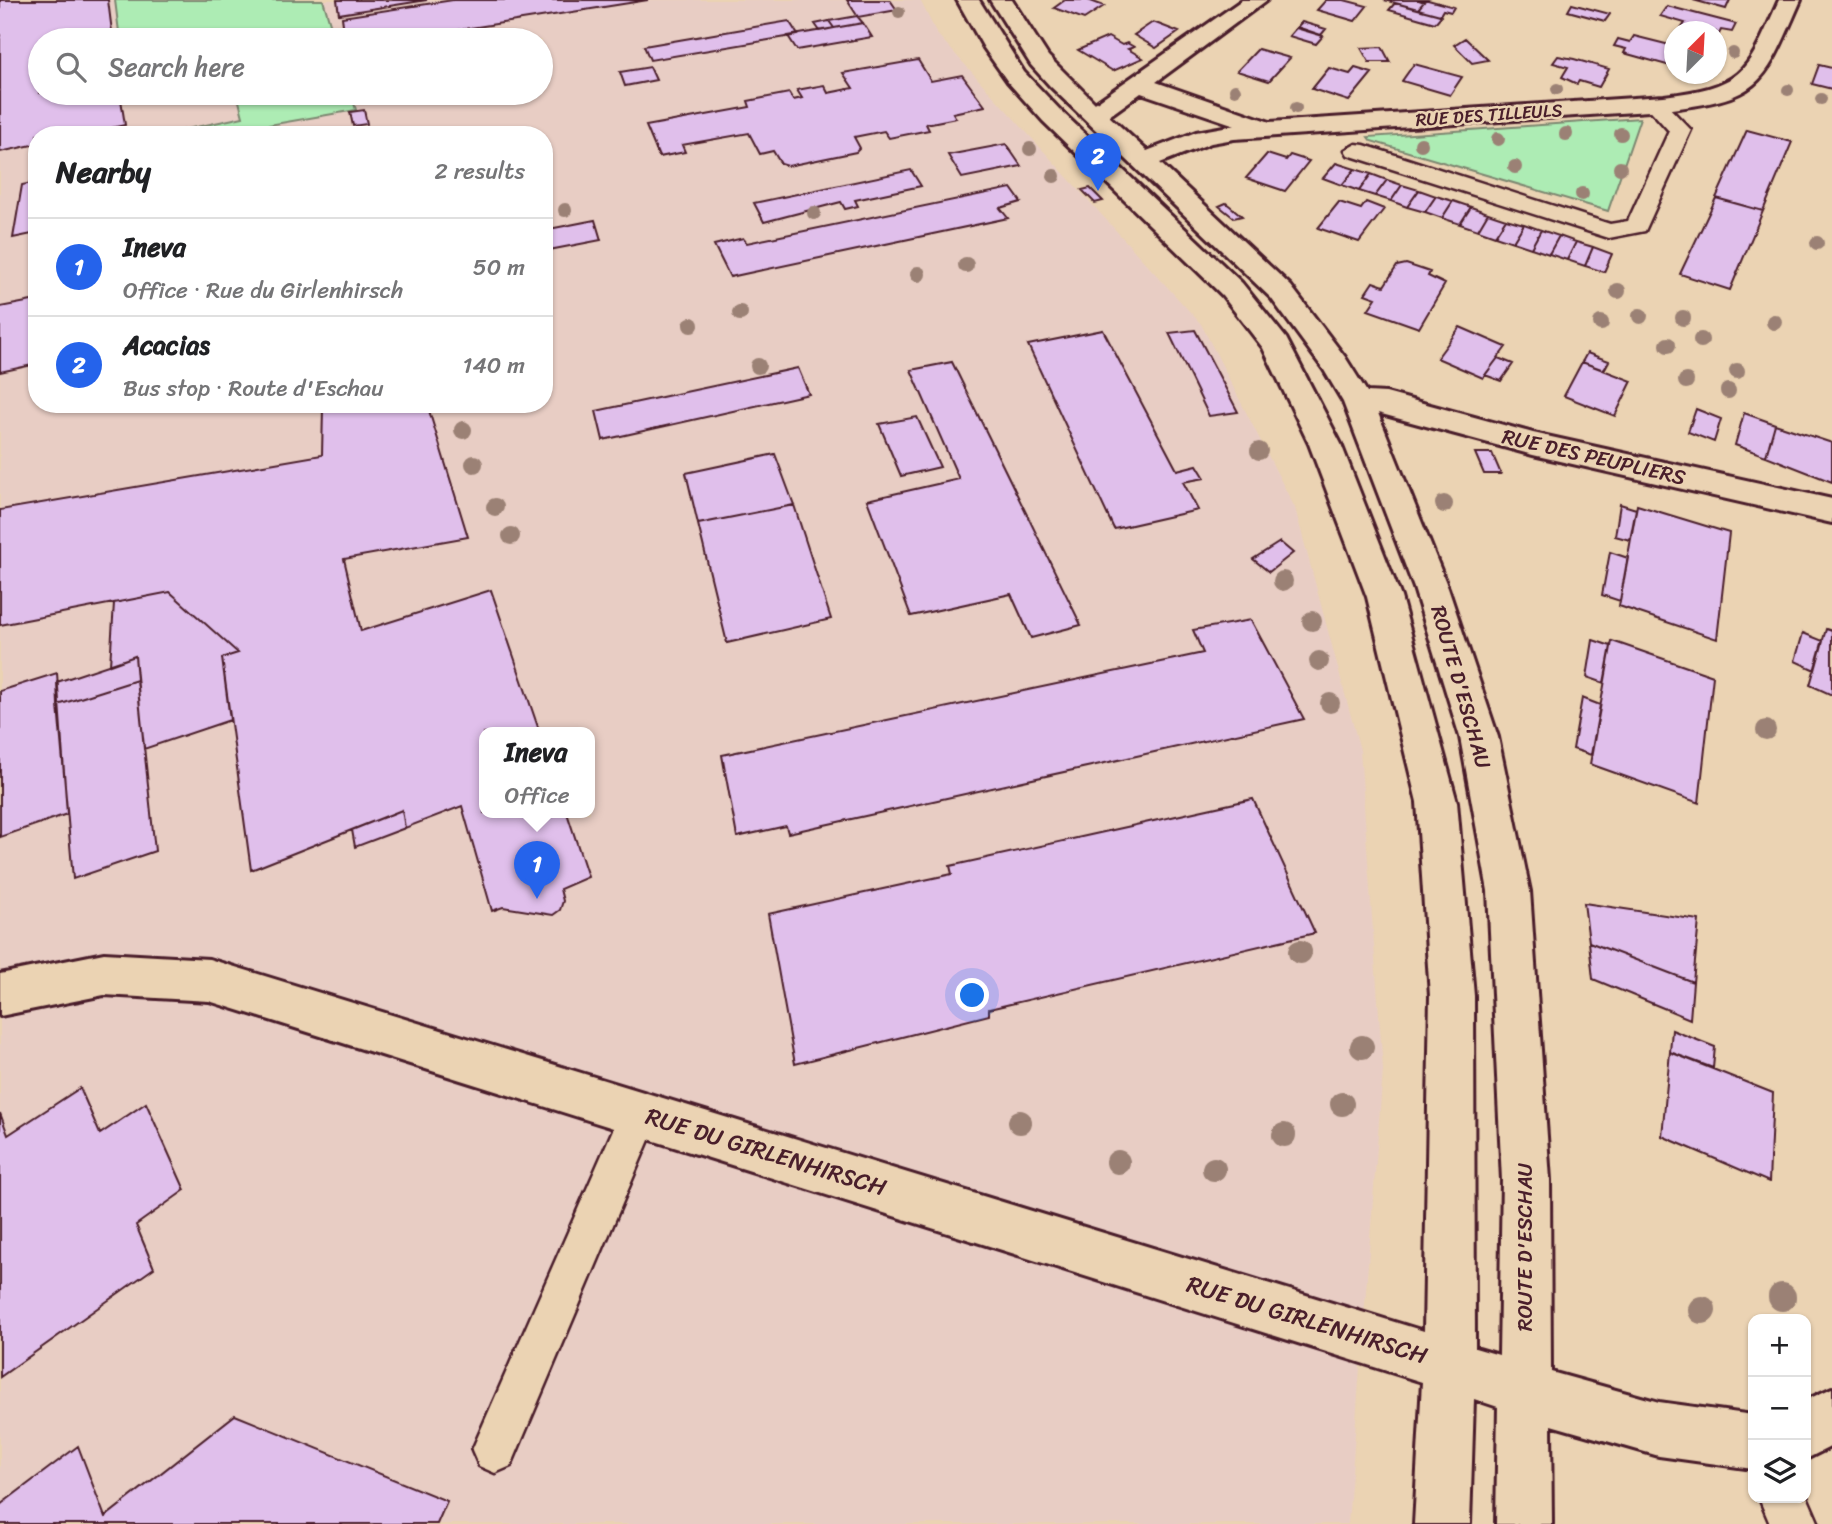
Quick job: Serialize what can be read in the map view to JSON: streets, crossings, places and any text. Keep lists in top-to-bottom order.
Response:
{
  "streets": {
    "street": [
      "RUE DES TILLEULS",
      "RUE DES PEUPLIERS",
      "ROUTE D'ESCHAU",
      "RUE DU GIRLENHIRSCH"
    ]
  },
  "crossings": [
    ["RUE DES TILLEULS", "ROUTE D'ESCHAU"],
    ["RUE DES PEUPLIERS", "ROUTE D'ESCHAU"],
    ["ROUTE D'ESCHAU", "RUE DU GIRLENHIRSCH"]
  ],
  "north": "top right",
  "page": {
    "search": "Search here",
    "heading": ["Nearby", "2 results"],
    "pins": ["2", "1"],
    "list": [
      {
        "mark": "1",
        "name": "Ineva",
        "note": "Office · Rue du Girlenhirsch",
        "value": "50 m"
      },
      {
        "mark": "2",
        "name": "Acacias",
        "note": "Bus stop · Route d'Eschau",
        "value": "140 m"
      }
    ],
    "popup": ["Ineva", "Office"],
    "map_buttons": ["+", "−"]
  }
}
